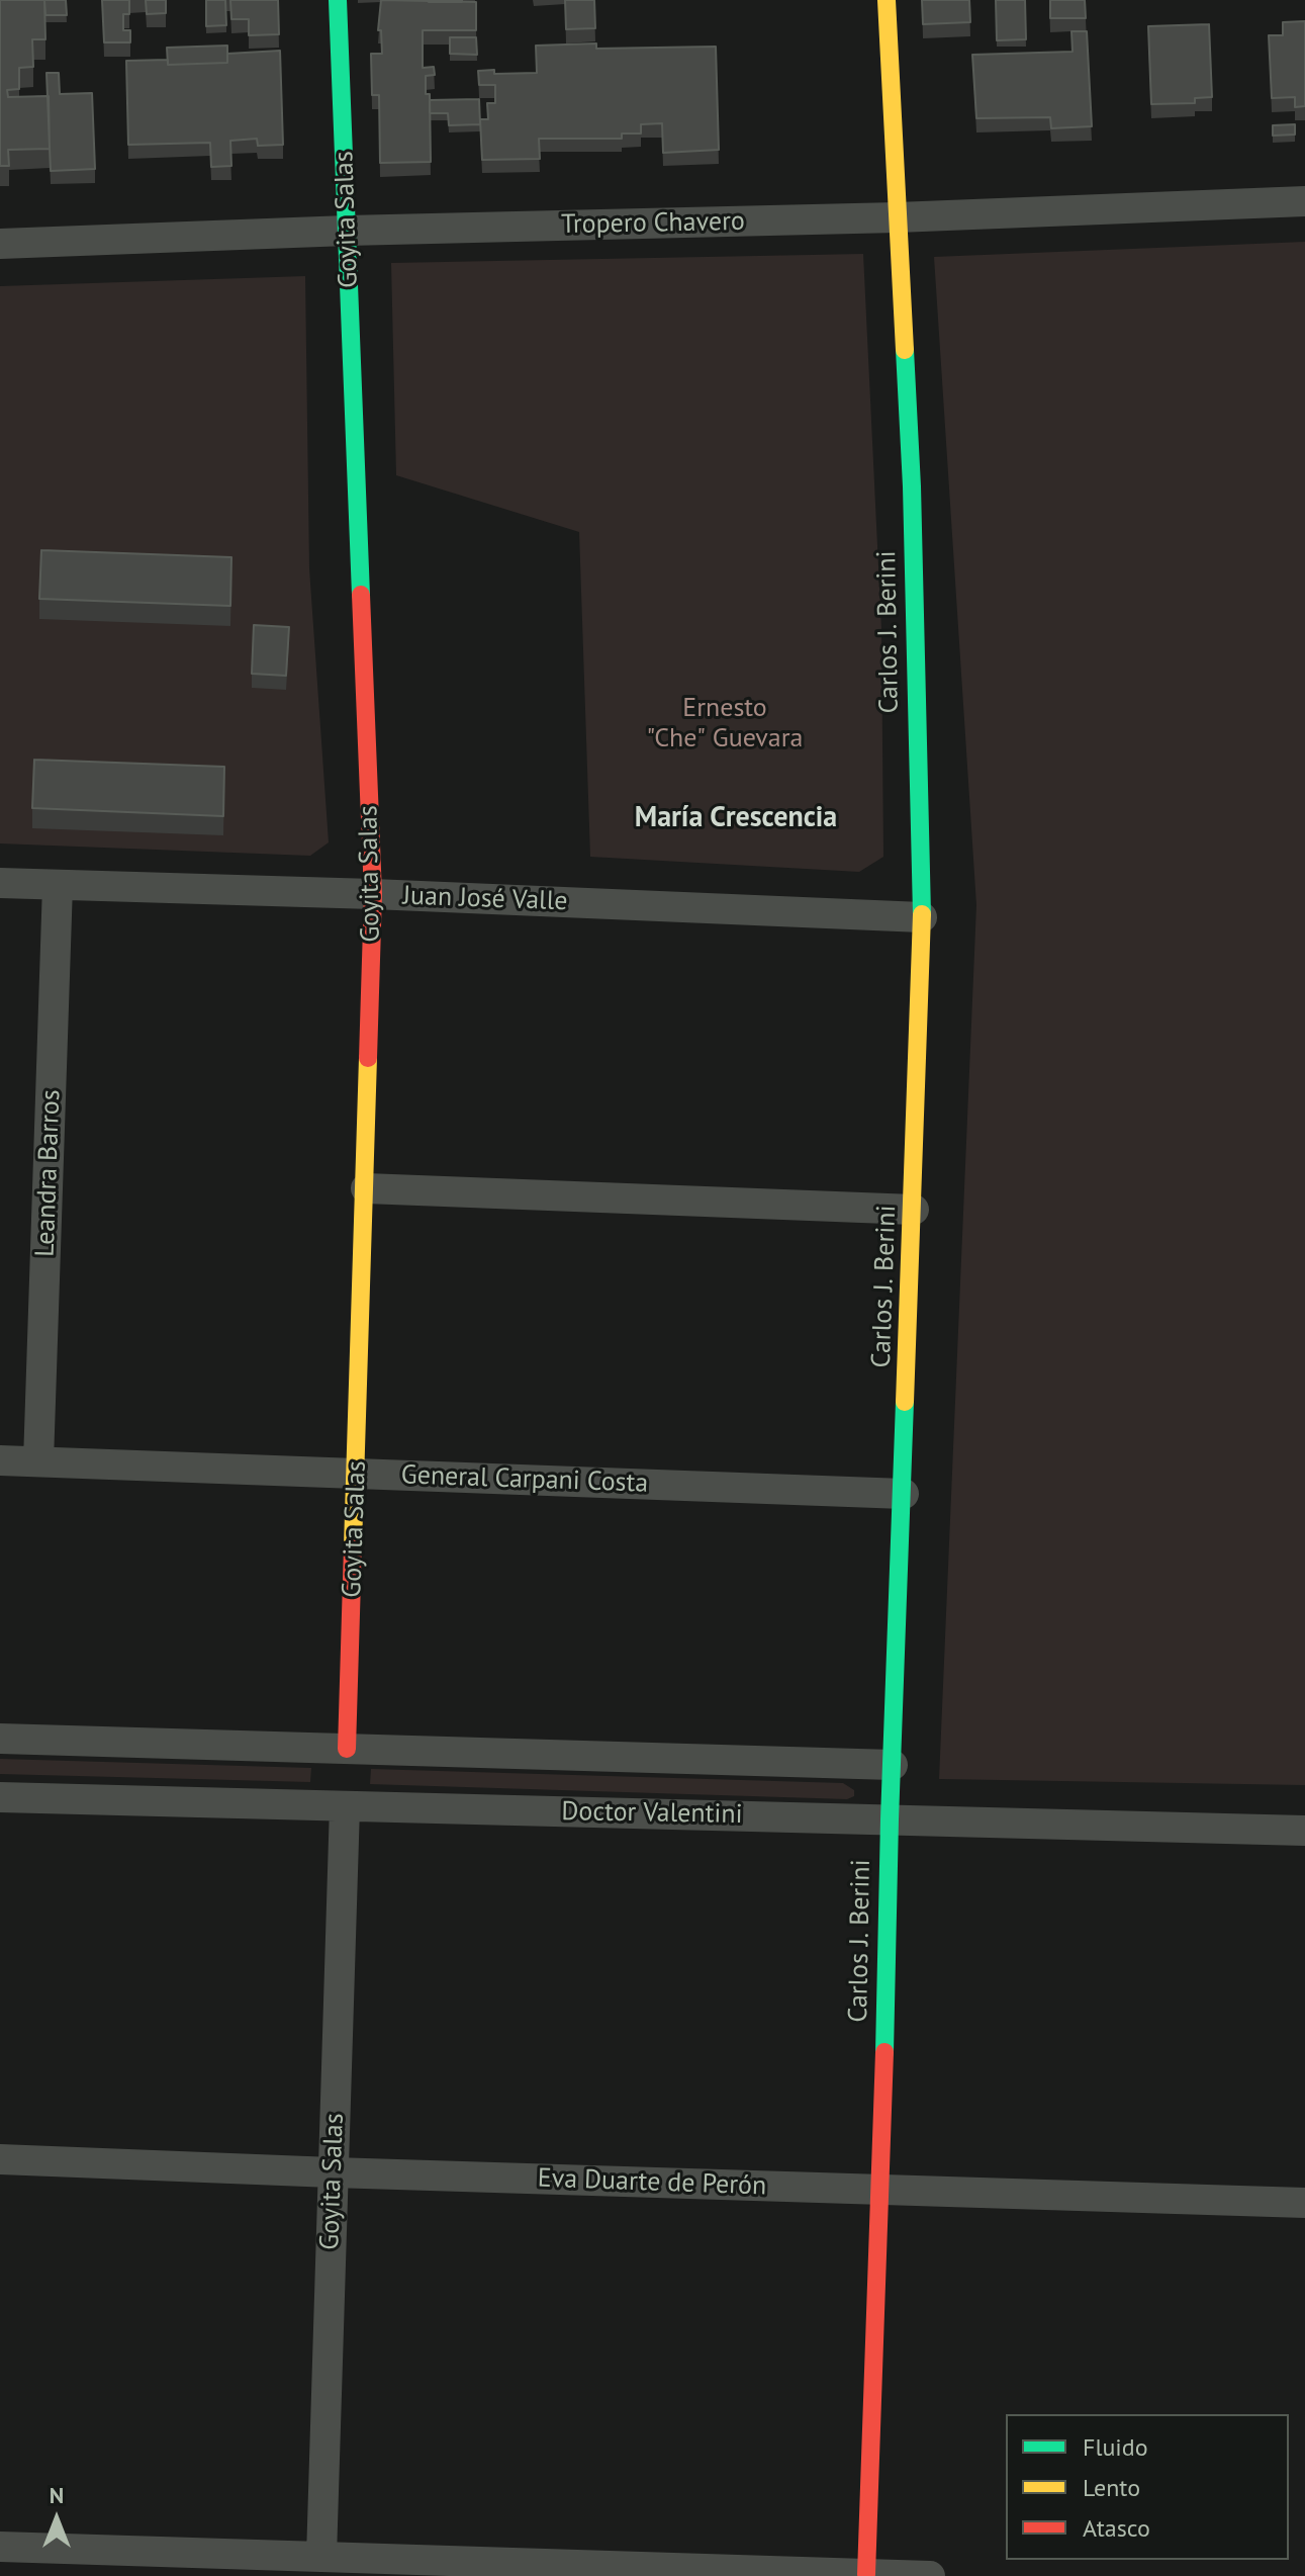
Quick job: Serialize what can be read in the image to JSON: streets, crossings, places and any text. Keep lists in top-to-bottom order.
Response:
{
  "streets": {
    "street": [
      "Goyita Salas",
      "Tropero Chavero",
      "Carlos J. Berini",
      "Juan José Valle",
      "Leandra Barros",
      "General Carpani Costa",
      "Doctor Valentini",
      "Eva Duarte de Perón"
    ]
  },
  "crossings": [
    ["Goyita Salas", "Tropero Chavero"],
    ["Goyita Salas", "Juan José Valle"],
    ["Goyita Salas", "General Carpani Costa"],
    ["Goyita Salas", "Doctor Valentini"],
    ["Goyita Salas", "Eva Duarte de Perón"],
    ["Tropero Chavero", "Carlos J. Berini"],
    ["Carlos J. Berini", "Juan José Valle"],
    ["Carlos J. Berini", "General Carpani Costa"],
    ["Carlos J. Berini", "Doctor Valentini"],
    ["Carlos J. Berini", "Eva Duarte de Perón"],
    ["Juan José Valle", "Leandra Barros"],
    ["Leandra Barros", "General Carpani Costa"]
  ],
  "districts": ["María Crescencia"],
  "parks": ["Ernesto \"Che\" Guevara"],
  "legend": ["Fluido", "Lento", "Atasco"],
  "north": "top"
}
